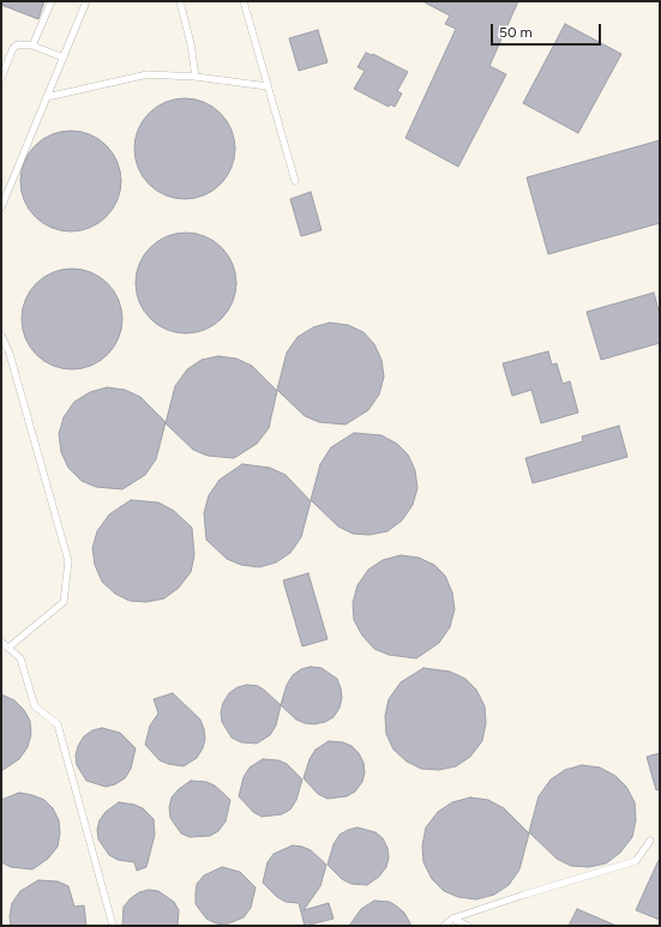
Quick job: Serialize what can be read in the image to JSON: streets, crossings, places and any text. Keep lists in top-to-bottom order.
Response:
{
  "scale_bar": "50 m"
}
